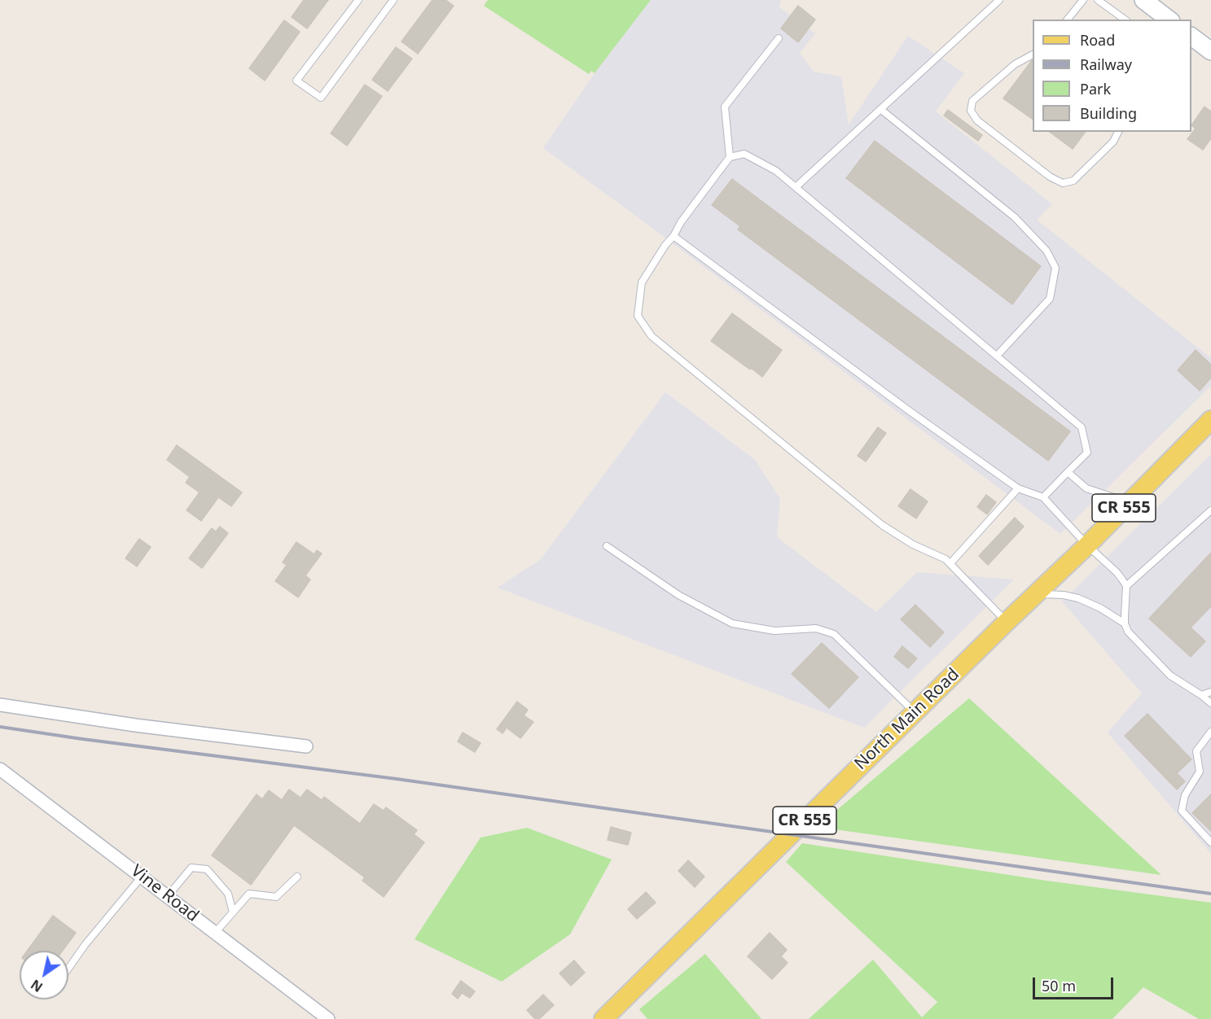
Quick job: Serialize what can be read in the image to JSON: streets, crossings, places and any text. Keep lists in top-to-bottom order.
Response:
{
  "streets": {
    "main road": ["CR 555", "North Main Road"],
    "street": ["Vine Road"]
  },
  "legend": [
    "Road",
    "Railway",
    "Park",
    "Building"
  ],
  "scale_bar": "50 m",
  "north": "bottom left"
}
